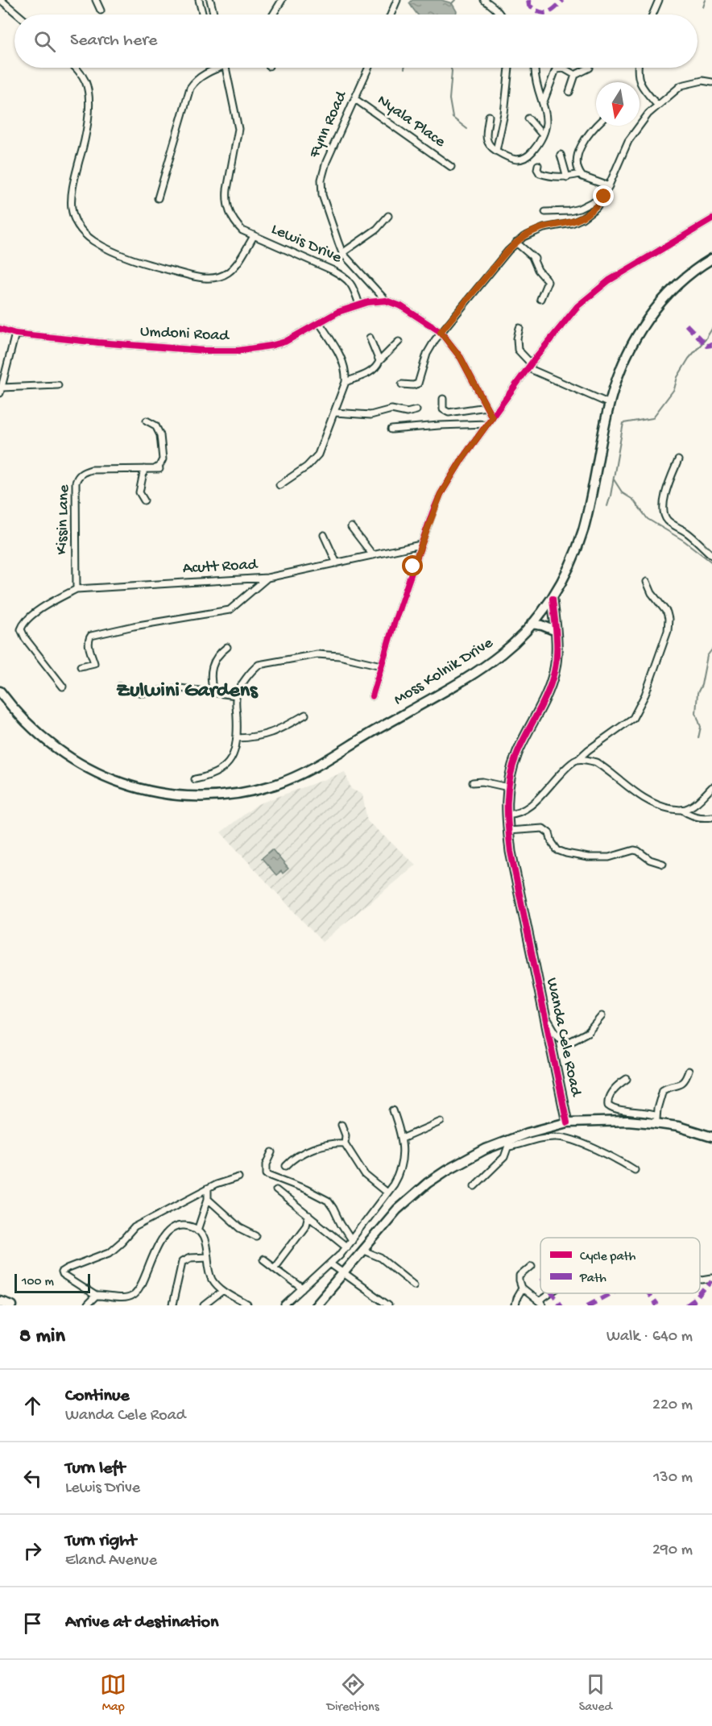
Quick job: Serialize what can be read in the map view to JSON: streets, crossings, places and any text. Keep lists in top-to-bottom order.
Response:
{
  "streets": {
    "main road": ["Moss Kolnik Drive", "Wanda Cele Road"],
    "street": [
      "Nyala Place",
      "Fynn Road",
      "Lewis Drive",
      "Umdoni Road",
      "Kissin Lane",
      "Acutt Road"
    ]
  },
  "crossings": [
    ["Nyala Place", "Fynn Road"],
    ["Lewis Drive", "Umdoni Road"],
    ["Kissin Lane", "Acutt Road"],
    ["Moss Kolnik Drive", "Wanda Cele Road"]
  ],
  "districts": ["Zulwini Gardens"],
  "legend": ["Cycle path", "Path"],
  "scale_bar": "100 m",
  "north": "bottom",
  "page": {
    "search": "Search here",
    "scale": "100 m",
    "heading": ["8 min", "Walk · 640 m"],
    "list": [
      ["Continue", "Wanda Cele Road", "220 m"],
      ["Turn left", "Lewis Drive", "130 m"],
      ["Turn right", "Eland Avenue", "290 m"],
      "Arrive at destination"
    ],
    "nav": ["Map", "Directions", "Saved"]
  }
}
